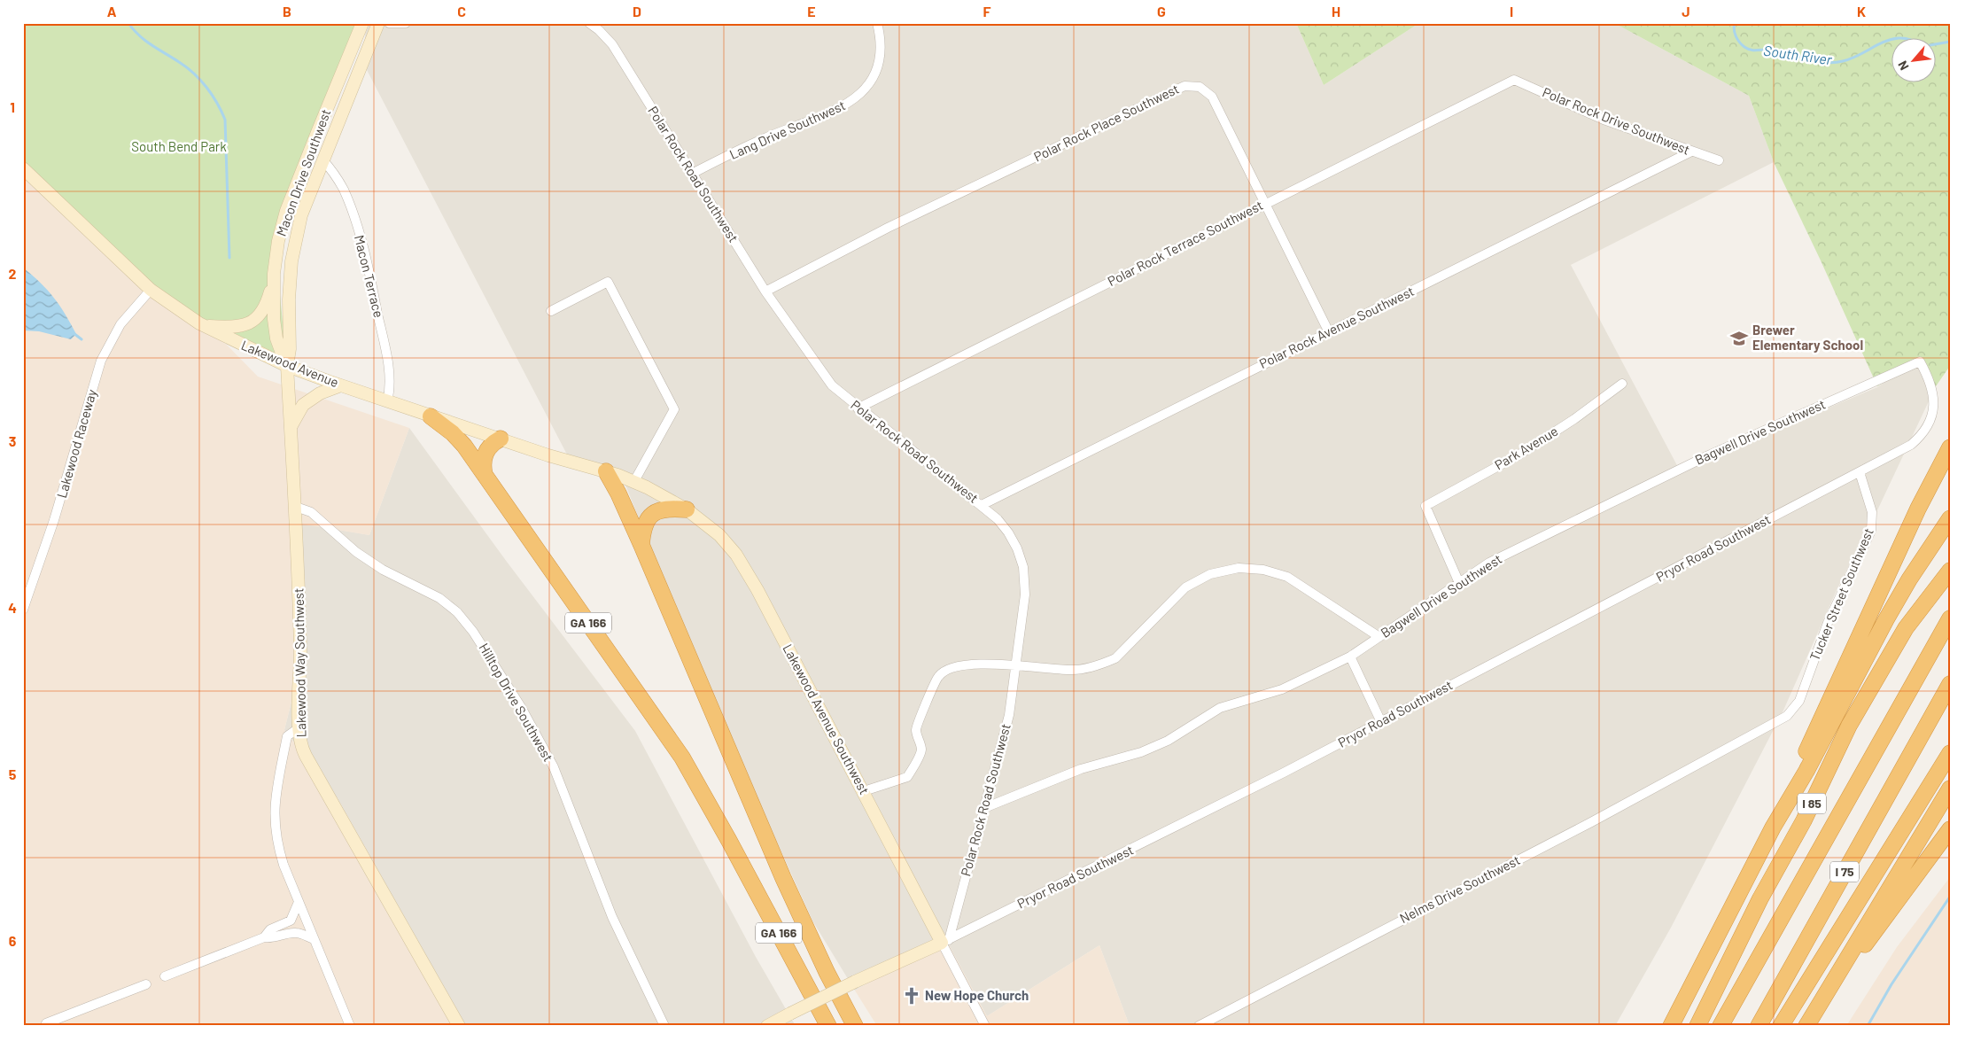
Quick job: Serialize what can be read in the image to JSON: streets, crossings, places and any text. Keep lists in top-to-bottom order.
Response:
{
  "streets": {
    "highway": ["GA 166", "I 85", "I 75"],
    "street": [
      "Polar Rock Drive Southwest",
      "Polar Rock Place Southwest",
      "Lang Drive Southwest",
      "Macon Drive Southwest",
      "Polar Rock Road Southwest",
      "Polar Rock Terrace Southwest",
      "Macon Terrace",
      "Polar Rock Avenue Southwest",
      "Lakewood Avenue",
      "Bagwell Drive Southwest",
      "Lakewood Raceway",
      "Park Avenue",
      "Pryor Road Southwest",
      "Tucker Street Southwest",
      "Lakewood Way Southwest",
      "Hilltop Drive Southwest",
      "Lakewood Avenue Southwest",
      "Nelms Drive Southwest"
    ]
  },
  "crossings": [
    ["Polar Rock Drive Southwest", "Polar Rock Terrace Southwest"],
    ["Polar Rock Drive Southwest", "Polar Rock Avenue Southwest"],
    ["Polar Rock Place Southwest", "Polar Rock Road Southwest"],
    ["Polar Rock Place Southwest", "Polar Rock Terrace Southwest"],
    ["Polar Rock Place Southwest", "Polar Rock Avenue Southwest"],
    ["Lang Drive Southwest", "Polar Rock Road Southwest"],
    ["Macon Drive Southwest", "Macon Terrace"],
    ["Macon Drive Southwest", "Lakewood Avenue"],
    ["Macon Drive Southwest", "Lakewood Way Southwest"],
    ["Polar Rock Road Southwest", "Polar Rock Terrace Southwest"],
    ["Polar Rock Road Southwest", "Polar Rock Avenue Southwest"],
    ["Polar Rock Road Southwest", "Bagwell Drive Southwest"],
    ["Polar Rock Road Southwest", "Pryor Road Southwest"],
    ["Polar Rock Road Southwest", "Lakewood Avenue Southwest"],
    ["Macon Terrace", "Lakewood Avenue"],
    ["Lakewood Avenue", "Lakewood Raceway"],
    ["Lakewood Avenue", "GA 166"],
    ["Lakewood Avenue", "Lakewood Way Southwest"],
    ["Lakewood Avenue", "Lakewood Avenue Southwest"],
    ["Bagwell Drive Southwest", "Park Avenue"],
    ["Bagwell Drive Southwest", "Pryor Road Southwest"],
    ["Pryor Road Southwest", "Tucker Street Southwest"],
    ["Pryor Road Southwest", "Lakewood Avenue Southwest"],
    ["Tucker Street Southwest", "Nelms Drive Southwest"],
    ["Lakewood Way Southwest", "Hilltop Drive Southwest"]
  ],
  "water": ["South River"],
  "parks": ["South Bend Park"],
  "places": {
    "school or university": ["Brewer Elementary School"],
    "church": ["New Hope Church"]
  },
  "north": "bottom left",
  "grid": {
    "columns": [
      "A",
      "B",
      "C",
      "D",
      "E",
      "F",
      "G",
      "H",
      "I",
      "J",
      "K"
    ],
    "rows": [
      "1",
      "2",
      "3",
      "4",
      "5",
      "6"
    ]
  }
}
